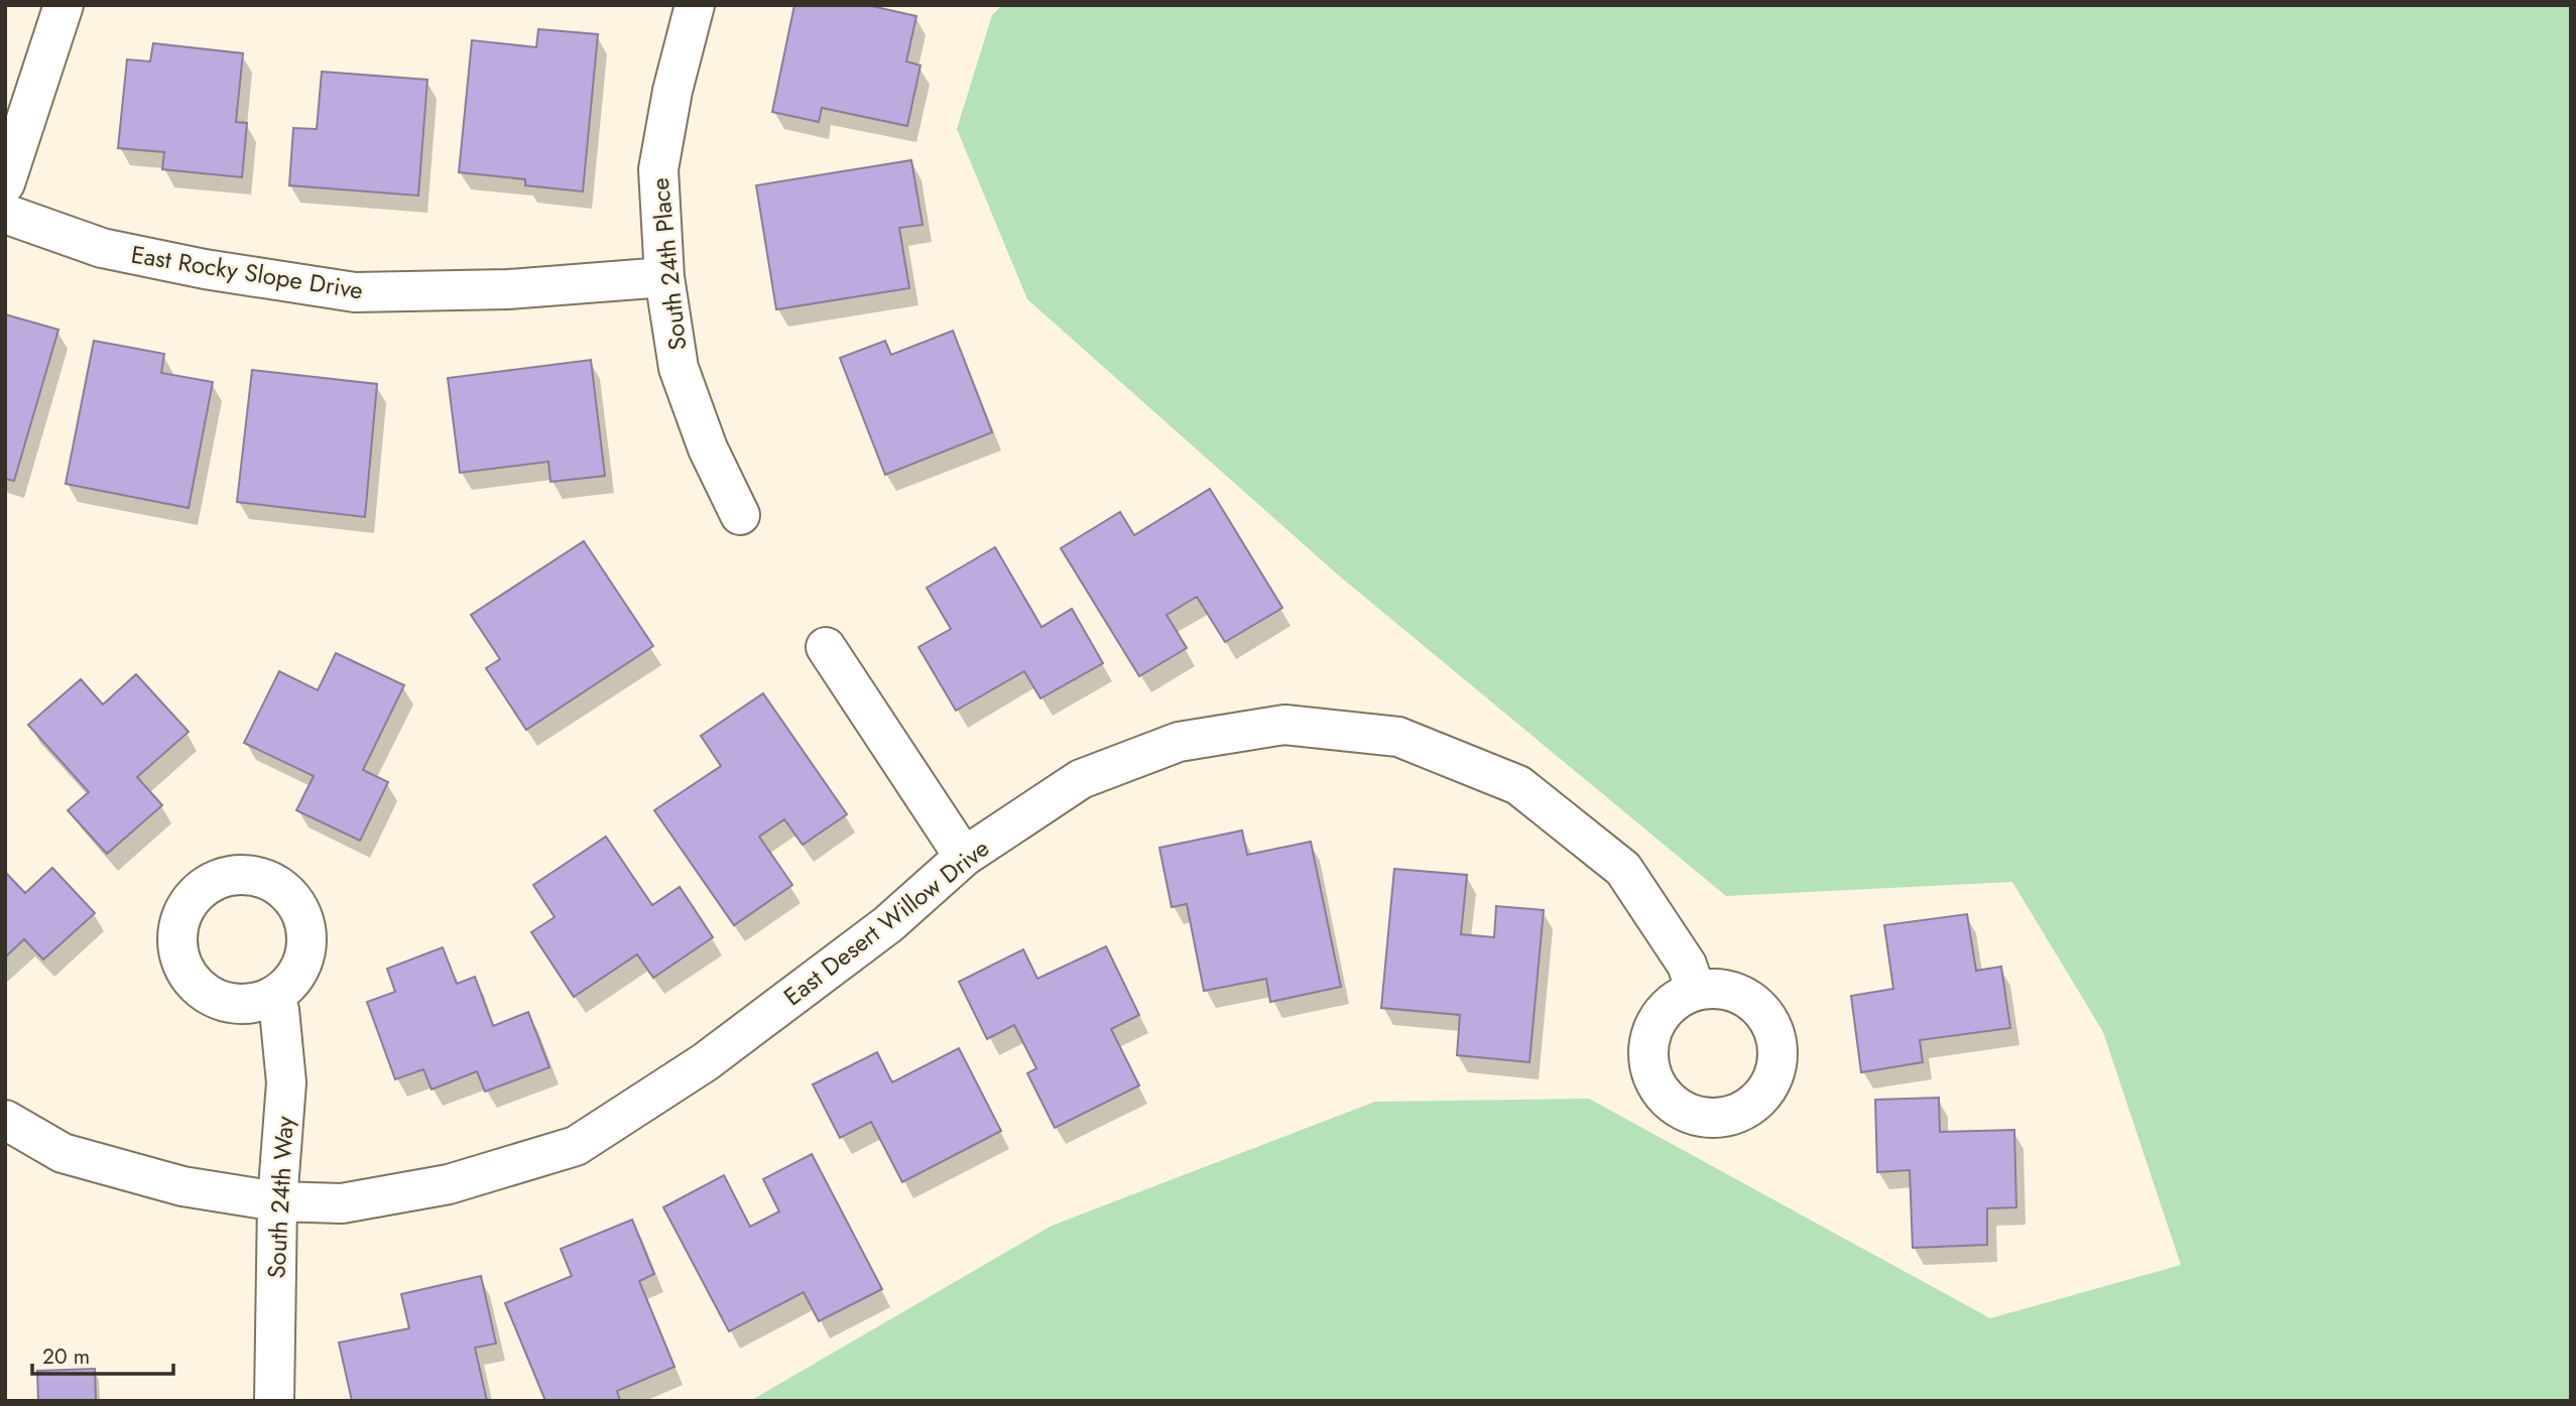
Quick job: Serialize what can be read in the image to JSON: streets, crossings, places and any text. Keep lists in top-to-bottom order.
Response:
{
  "streets": {
    "street": [
      "South 24th Place",
      "East Rocky Slope Drive",
      "East Desert Willow Drive",
      "South 24th Way"
    ]
  },
  "crossings": [
    ["South 24th Place", "East Rocky Slope Drive"],
    ["East Desert Willow Drive", "South 24th Way"]
  ],
  "scale_bar": "20 m"
}
